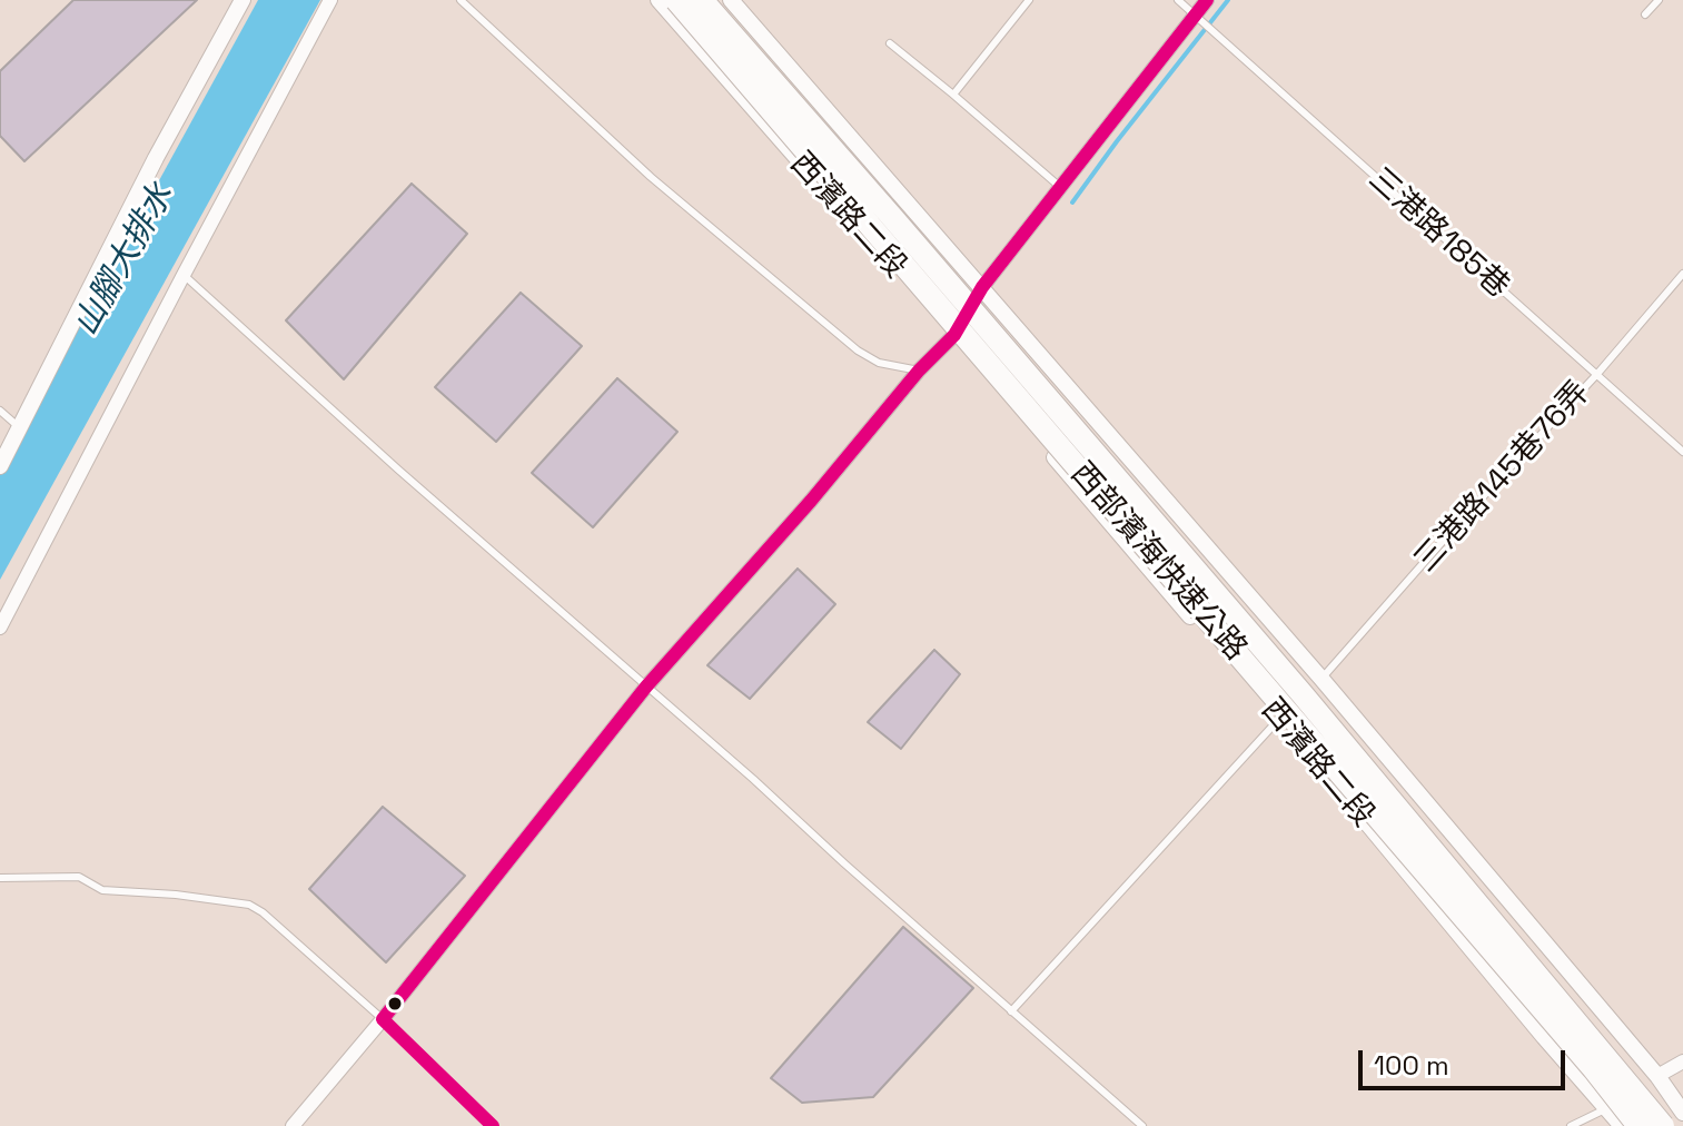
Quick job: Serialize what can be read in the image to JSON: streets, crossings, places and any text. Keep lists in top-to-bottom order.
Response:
{
  "streets": {
    "highway": ["西部濱海快速公路"],
    "street": ["西濱路二段"],
    "lane": ["三港路185巷", "三港路145巷76弄"]
  },
  "crossings": [
    ["西濱路二段", "三港路145巷76弄"],
    ["三港路185巷", "三港路145巷76弄"]
  ],
  "water": ["山腳大排水"],
  "scale_bar": "100 m"
}
